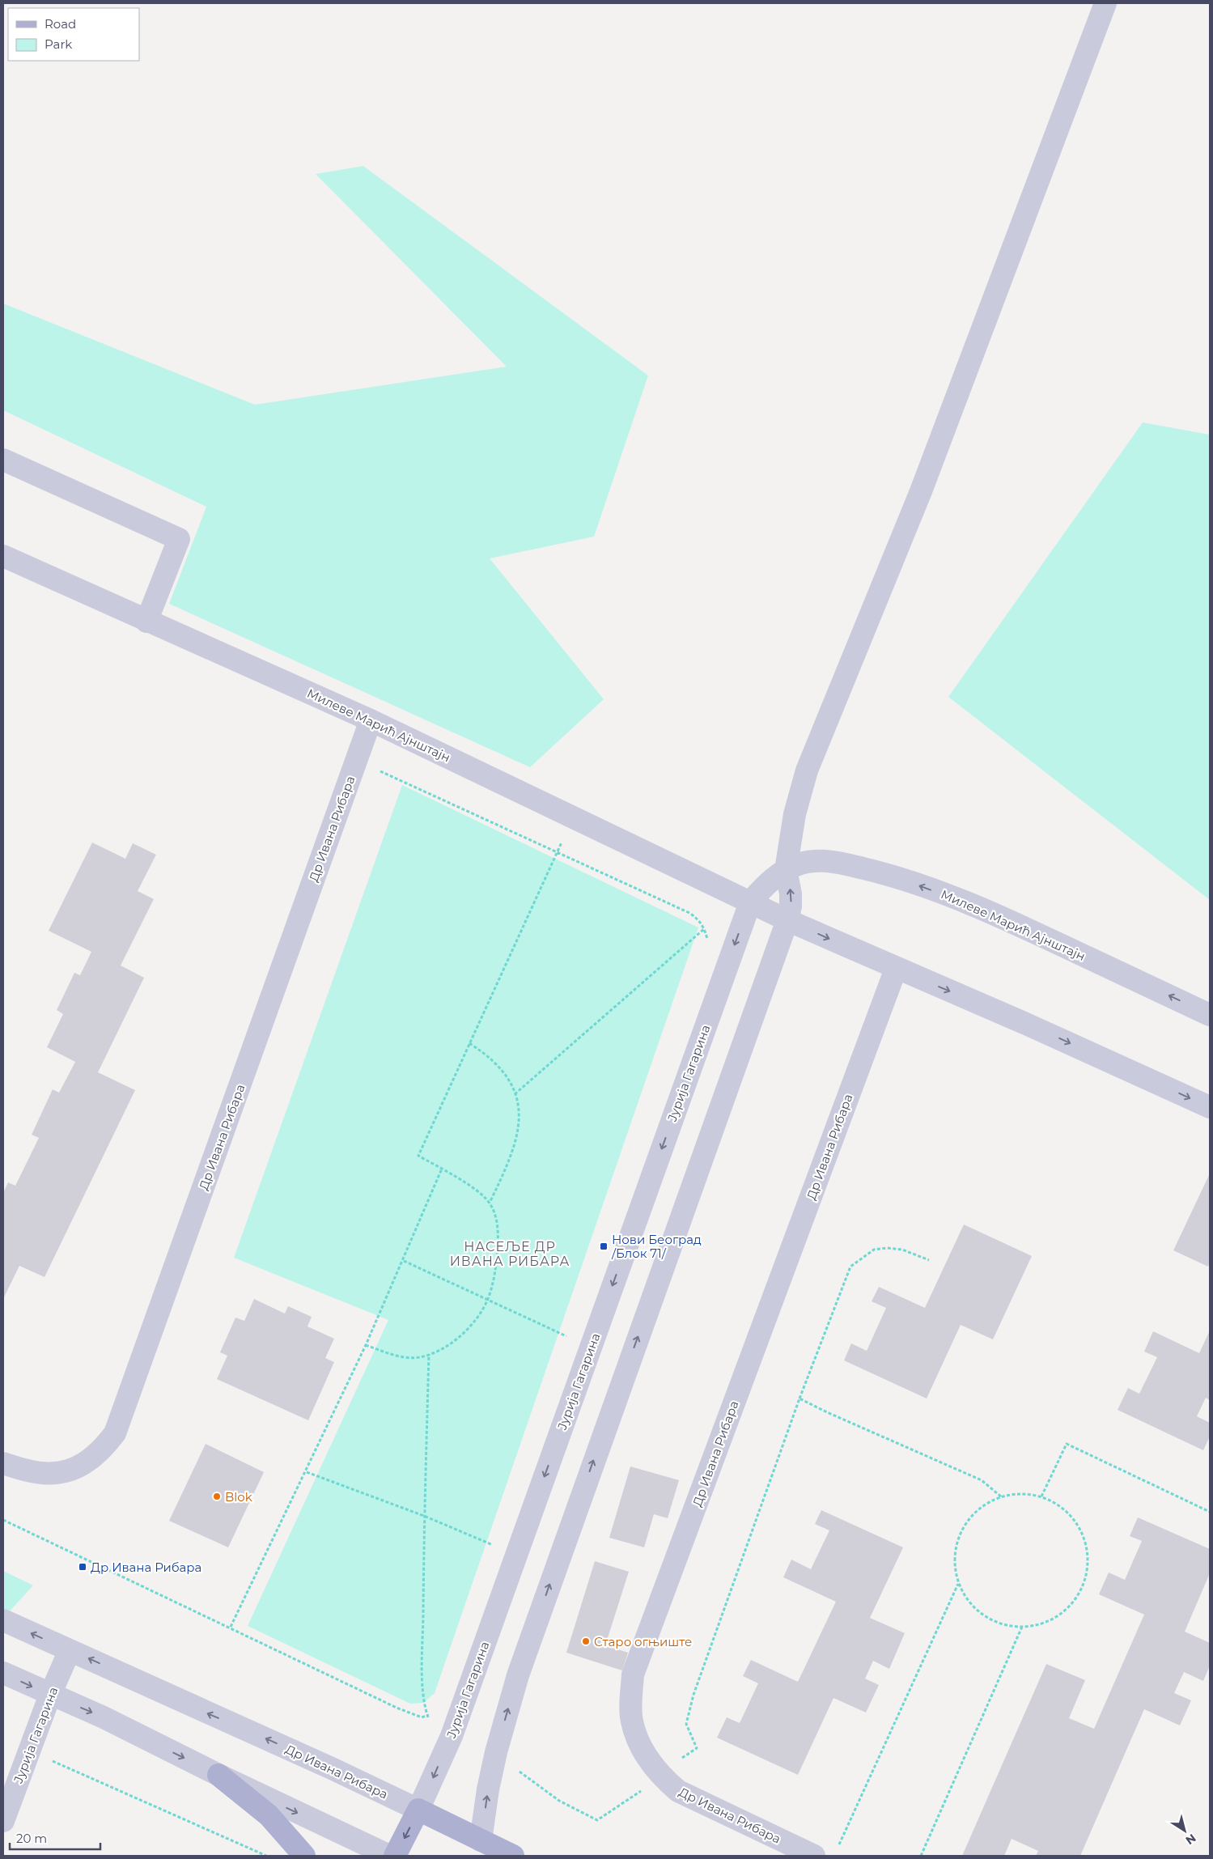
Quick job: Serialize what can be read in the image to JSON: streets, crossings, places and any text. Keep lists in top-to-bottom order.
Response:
{
  "streets": {
    "main road": ["Др Ивана Рибара", "Јурија Гагарина"],
    "street": ["Милеве Марић Ајнштајн"]
  },
  "crossings": [
    ["Милеве Марић Ајнштајн", "Др Ивана Рибара"],
    ["Милеве Марић Ајнштајн", "Јурија Гагарина"],
    ["Др Ивана Рибара", "Јурија Гагарина"]
  ],
  "districts": ["НАСЕЉЕ ДР ИВАНА РИБАРА"],
  "places": {
    "transit": ["Нови Београд /Блок 71/", "Др Ивана Рибара"],
    "other": ["Blok", "Старо огњиште"]
  },
  "legend": ["Road", "Park"],
  "scale_bar": "20 m",
  "north": "bottom right"
}
